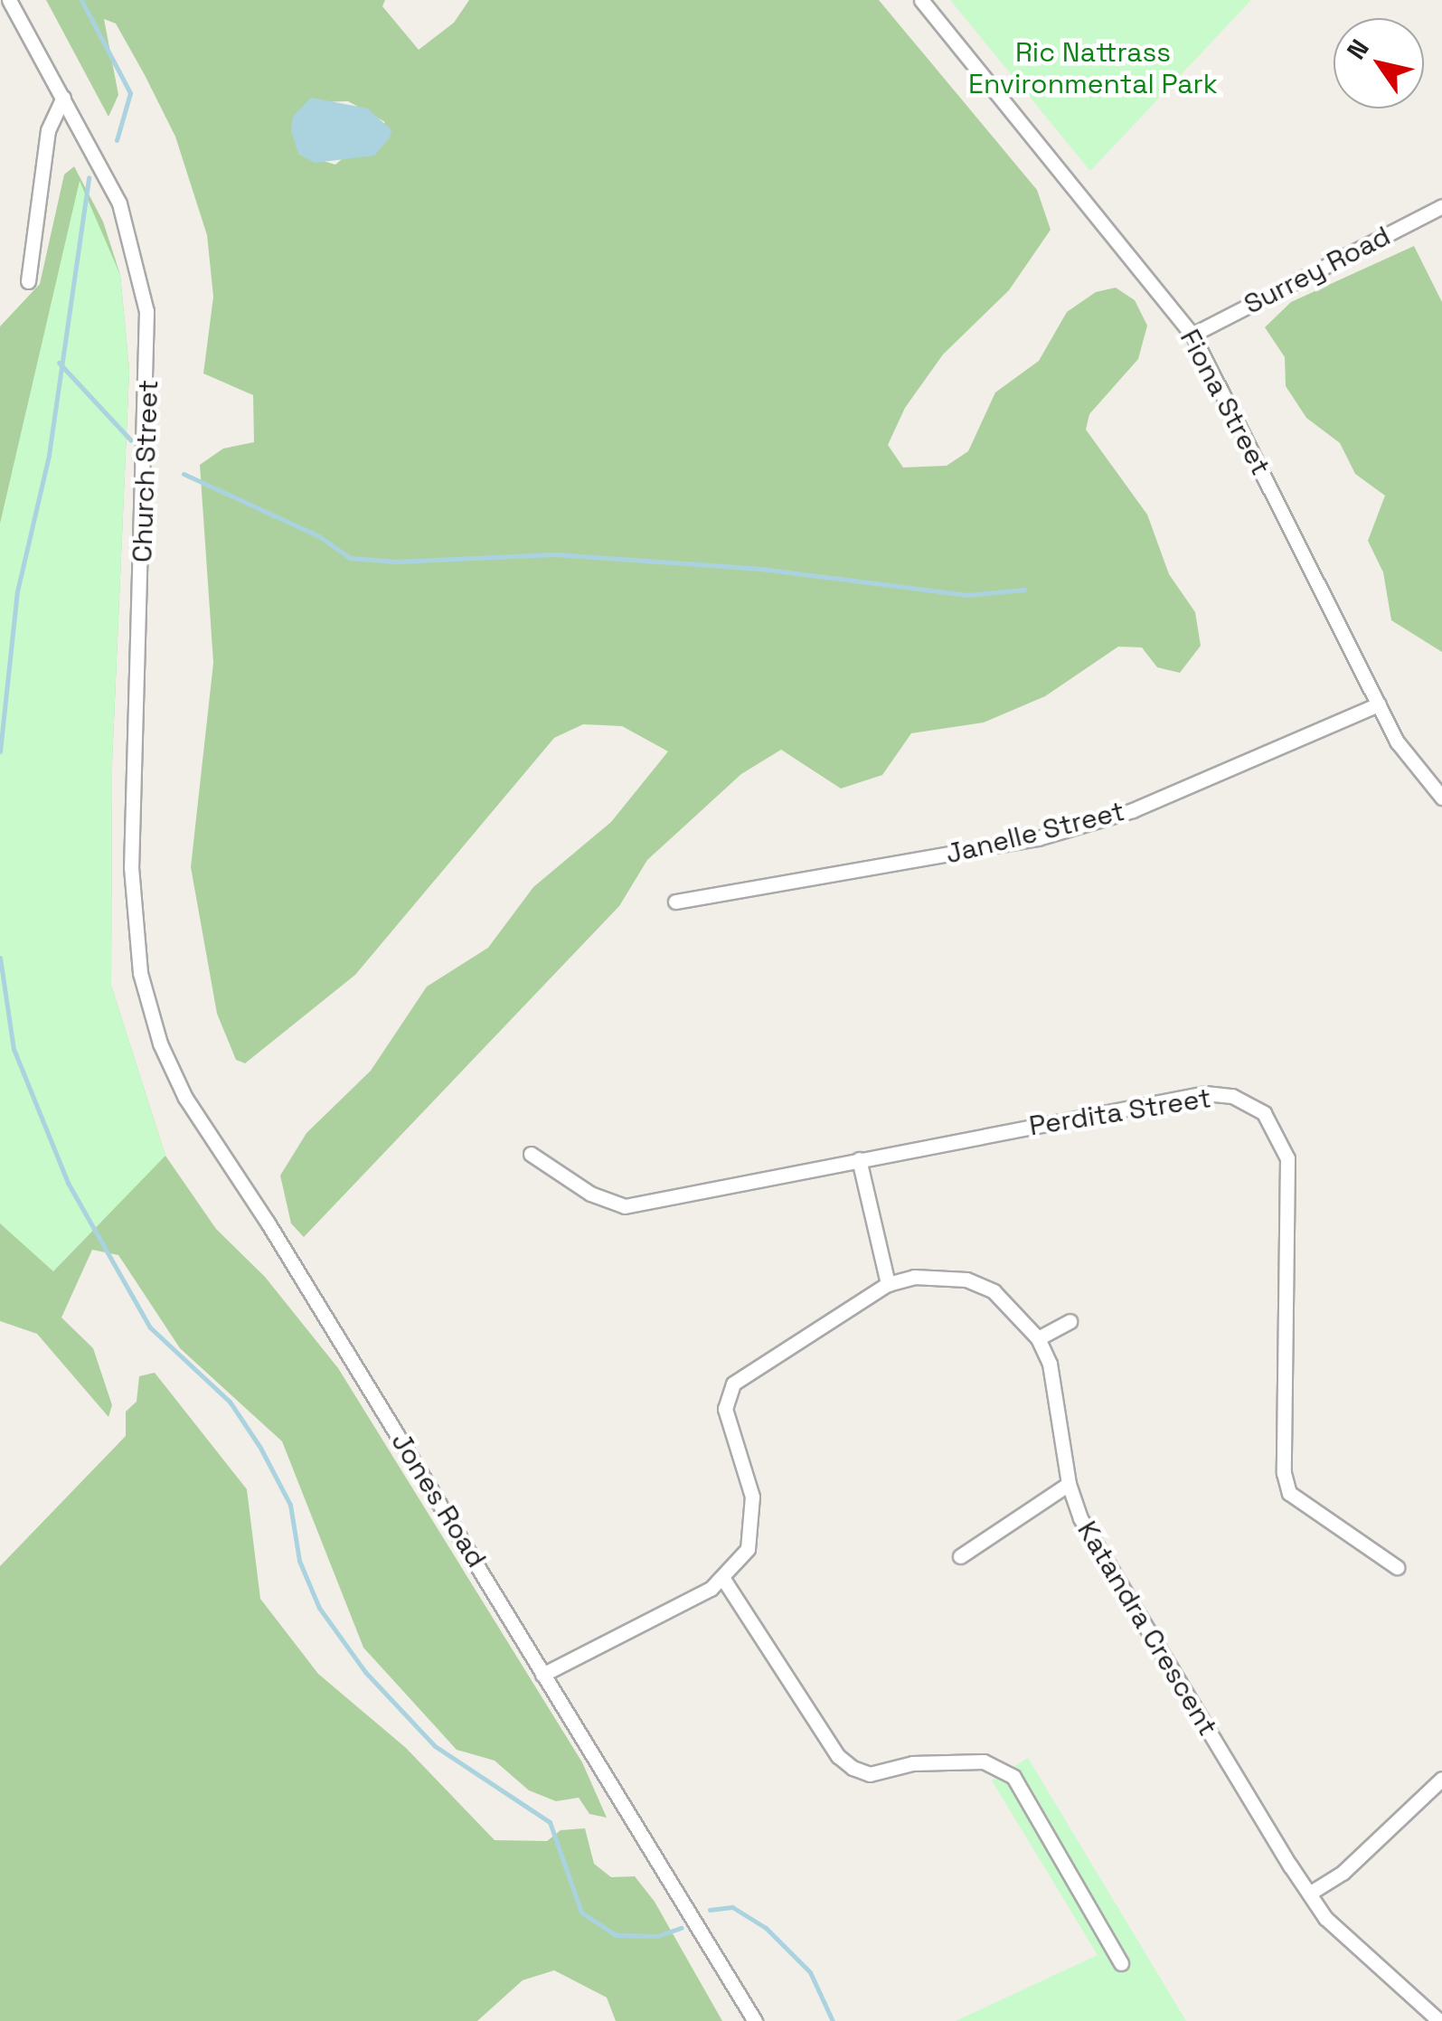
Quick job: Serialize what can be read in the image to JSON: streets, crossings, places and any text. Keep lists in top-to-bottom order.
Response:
{
  "streets": {
    "street": [
      "Surrey Road",
      "Fiona Street",
      "Church Street",
      "Janelle Street",
      "Perdita Street",
      "Jones Road",
      "Katandra Crescent"
    ]
  },
  "crossings": [
    ["Surrey Road", "Fiona Street"],
    ["Fiona Street", "Janelle Street"],
    ["Church Street", "Jones Road"],
    ["Jones Road", "Katandra Crescent"]
  ],
  "parks": ["Ric Nattrass Environmental Park"],
  "north": "top left"
}
